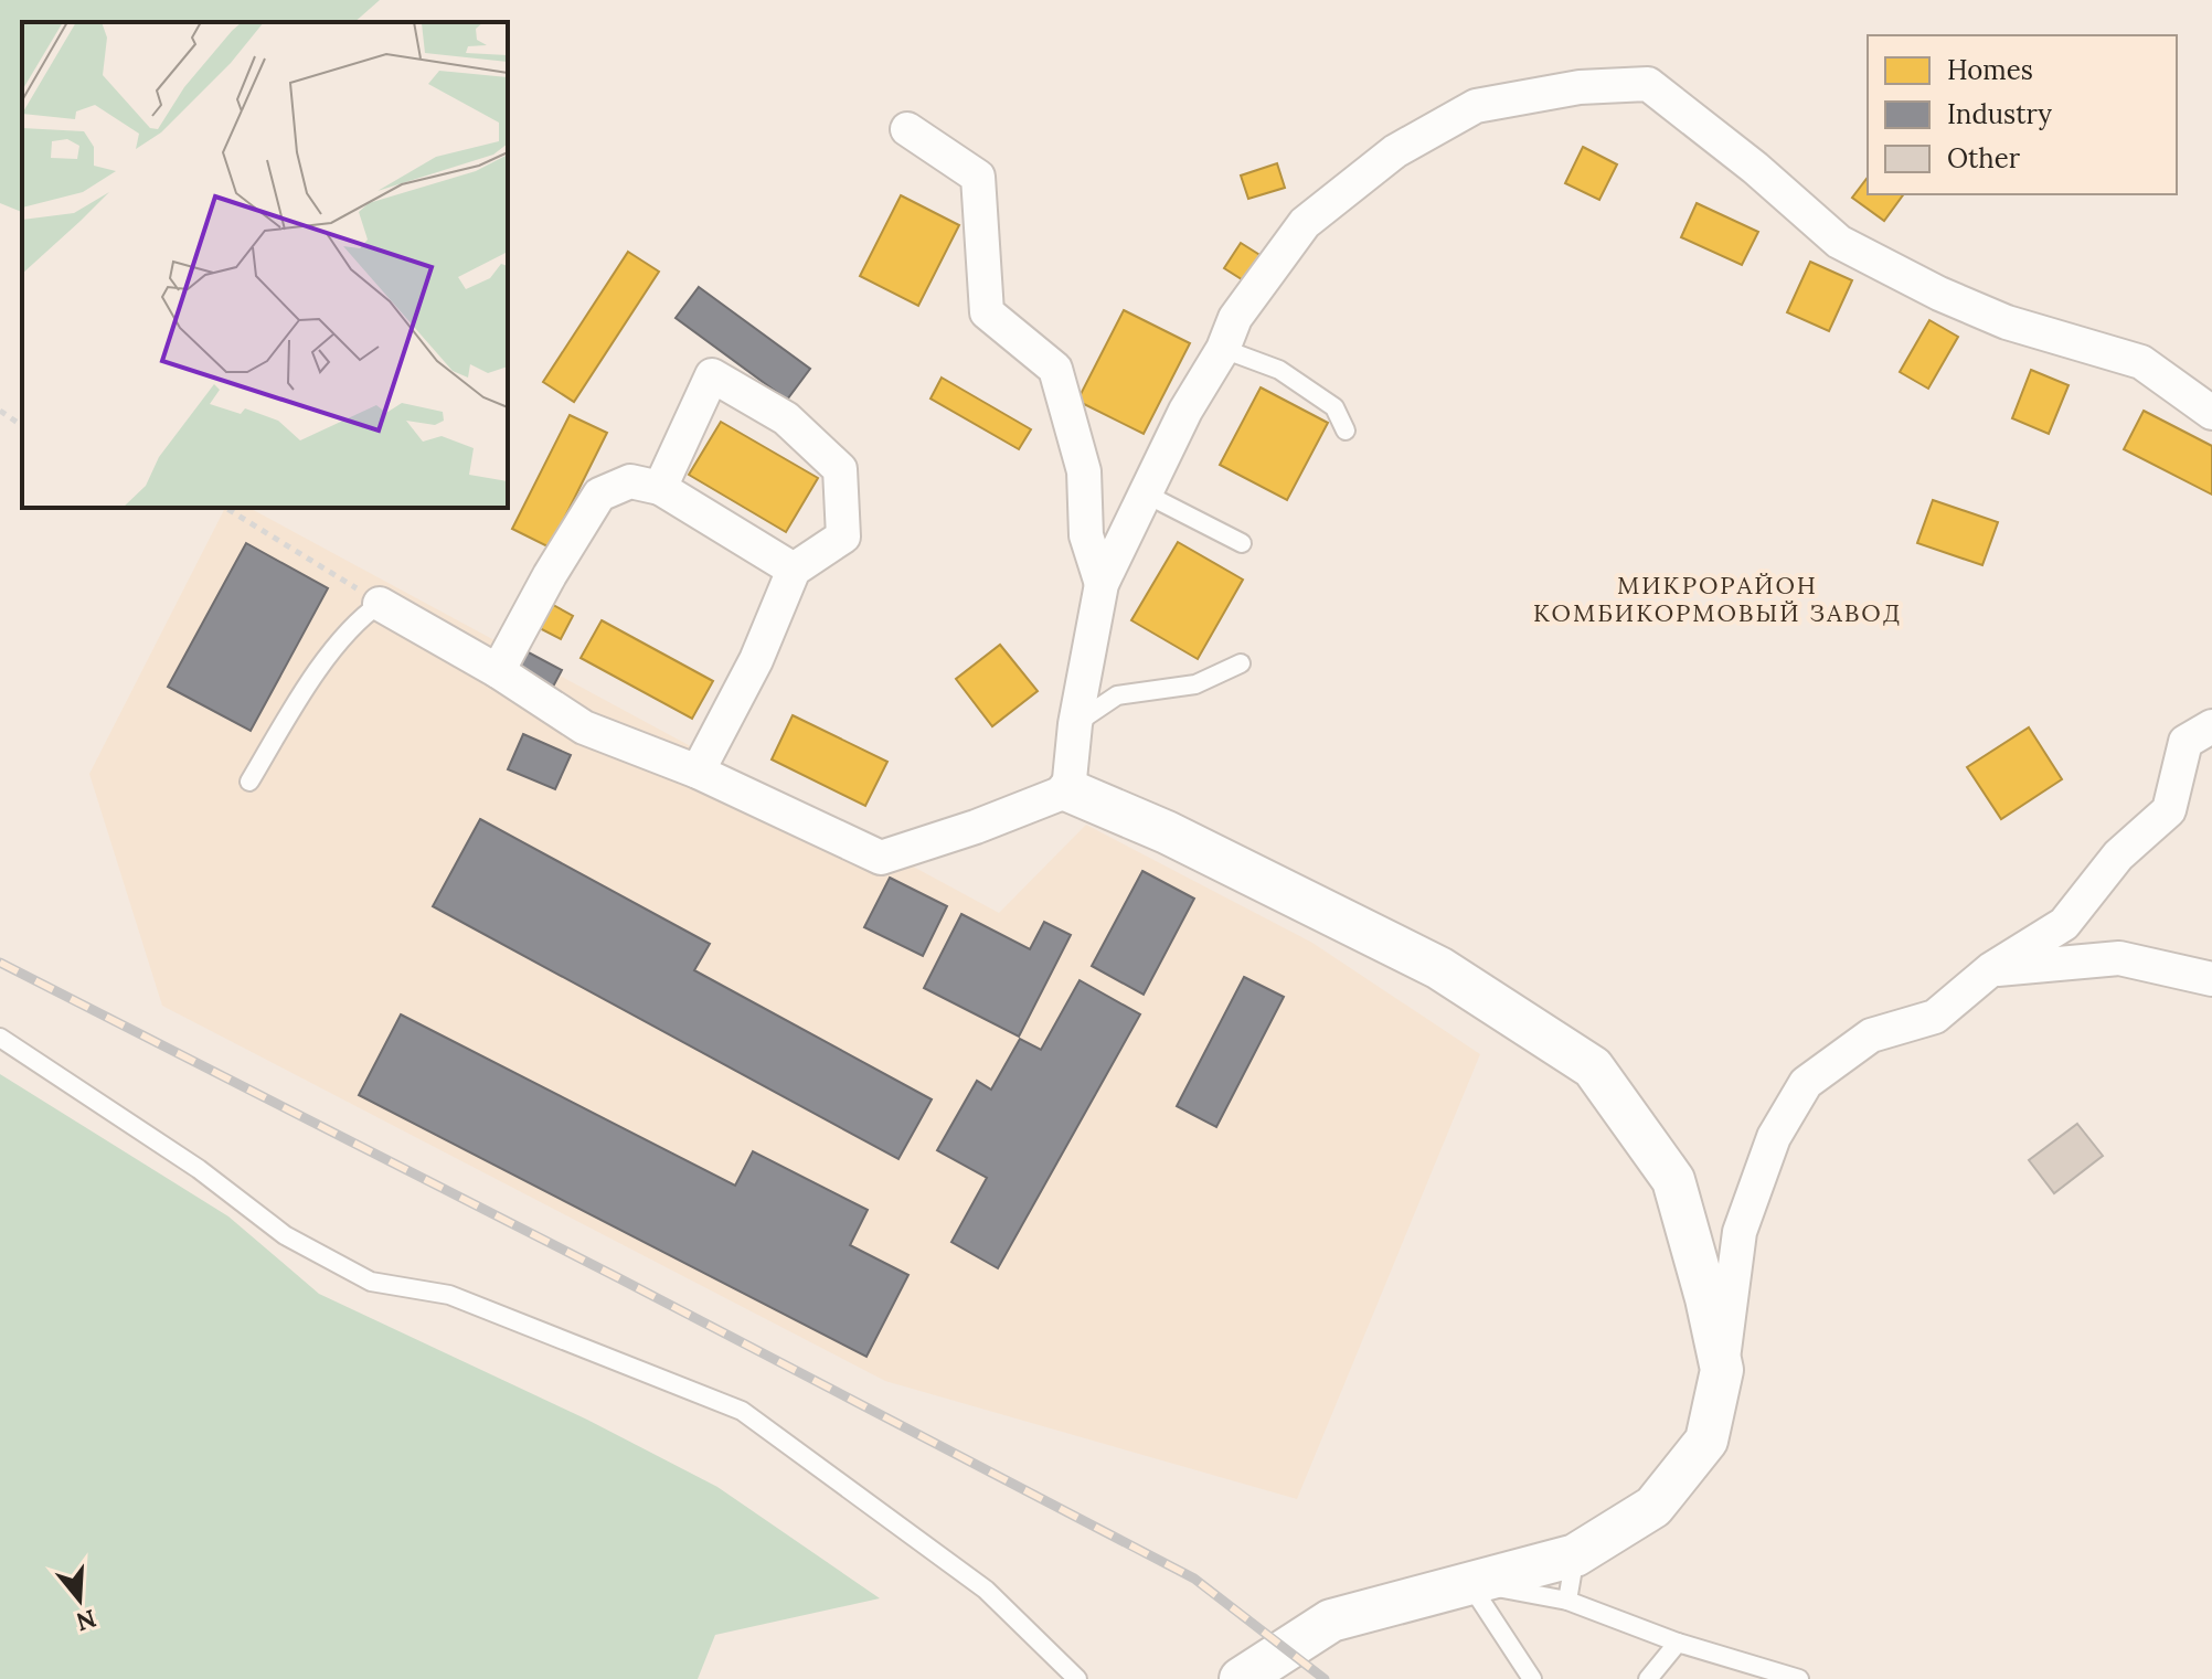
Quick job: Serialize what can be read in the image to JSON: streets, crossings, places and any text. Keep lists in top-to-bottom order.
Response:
{
  "districts": ["МИКРОРАЙОН КОМБИКОРМОВЫЙ ЗАВОД"],
  "legend": ["Homes", "Industry", "Other"],
  "north": "bottom"
}
